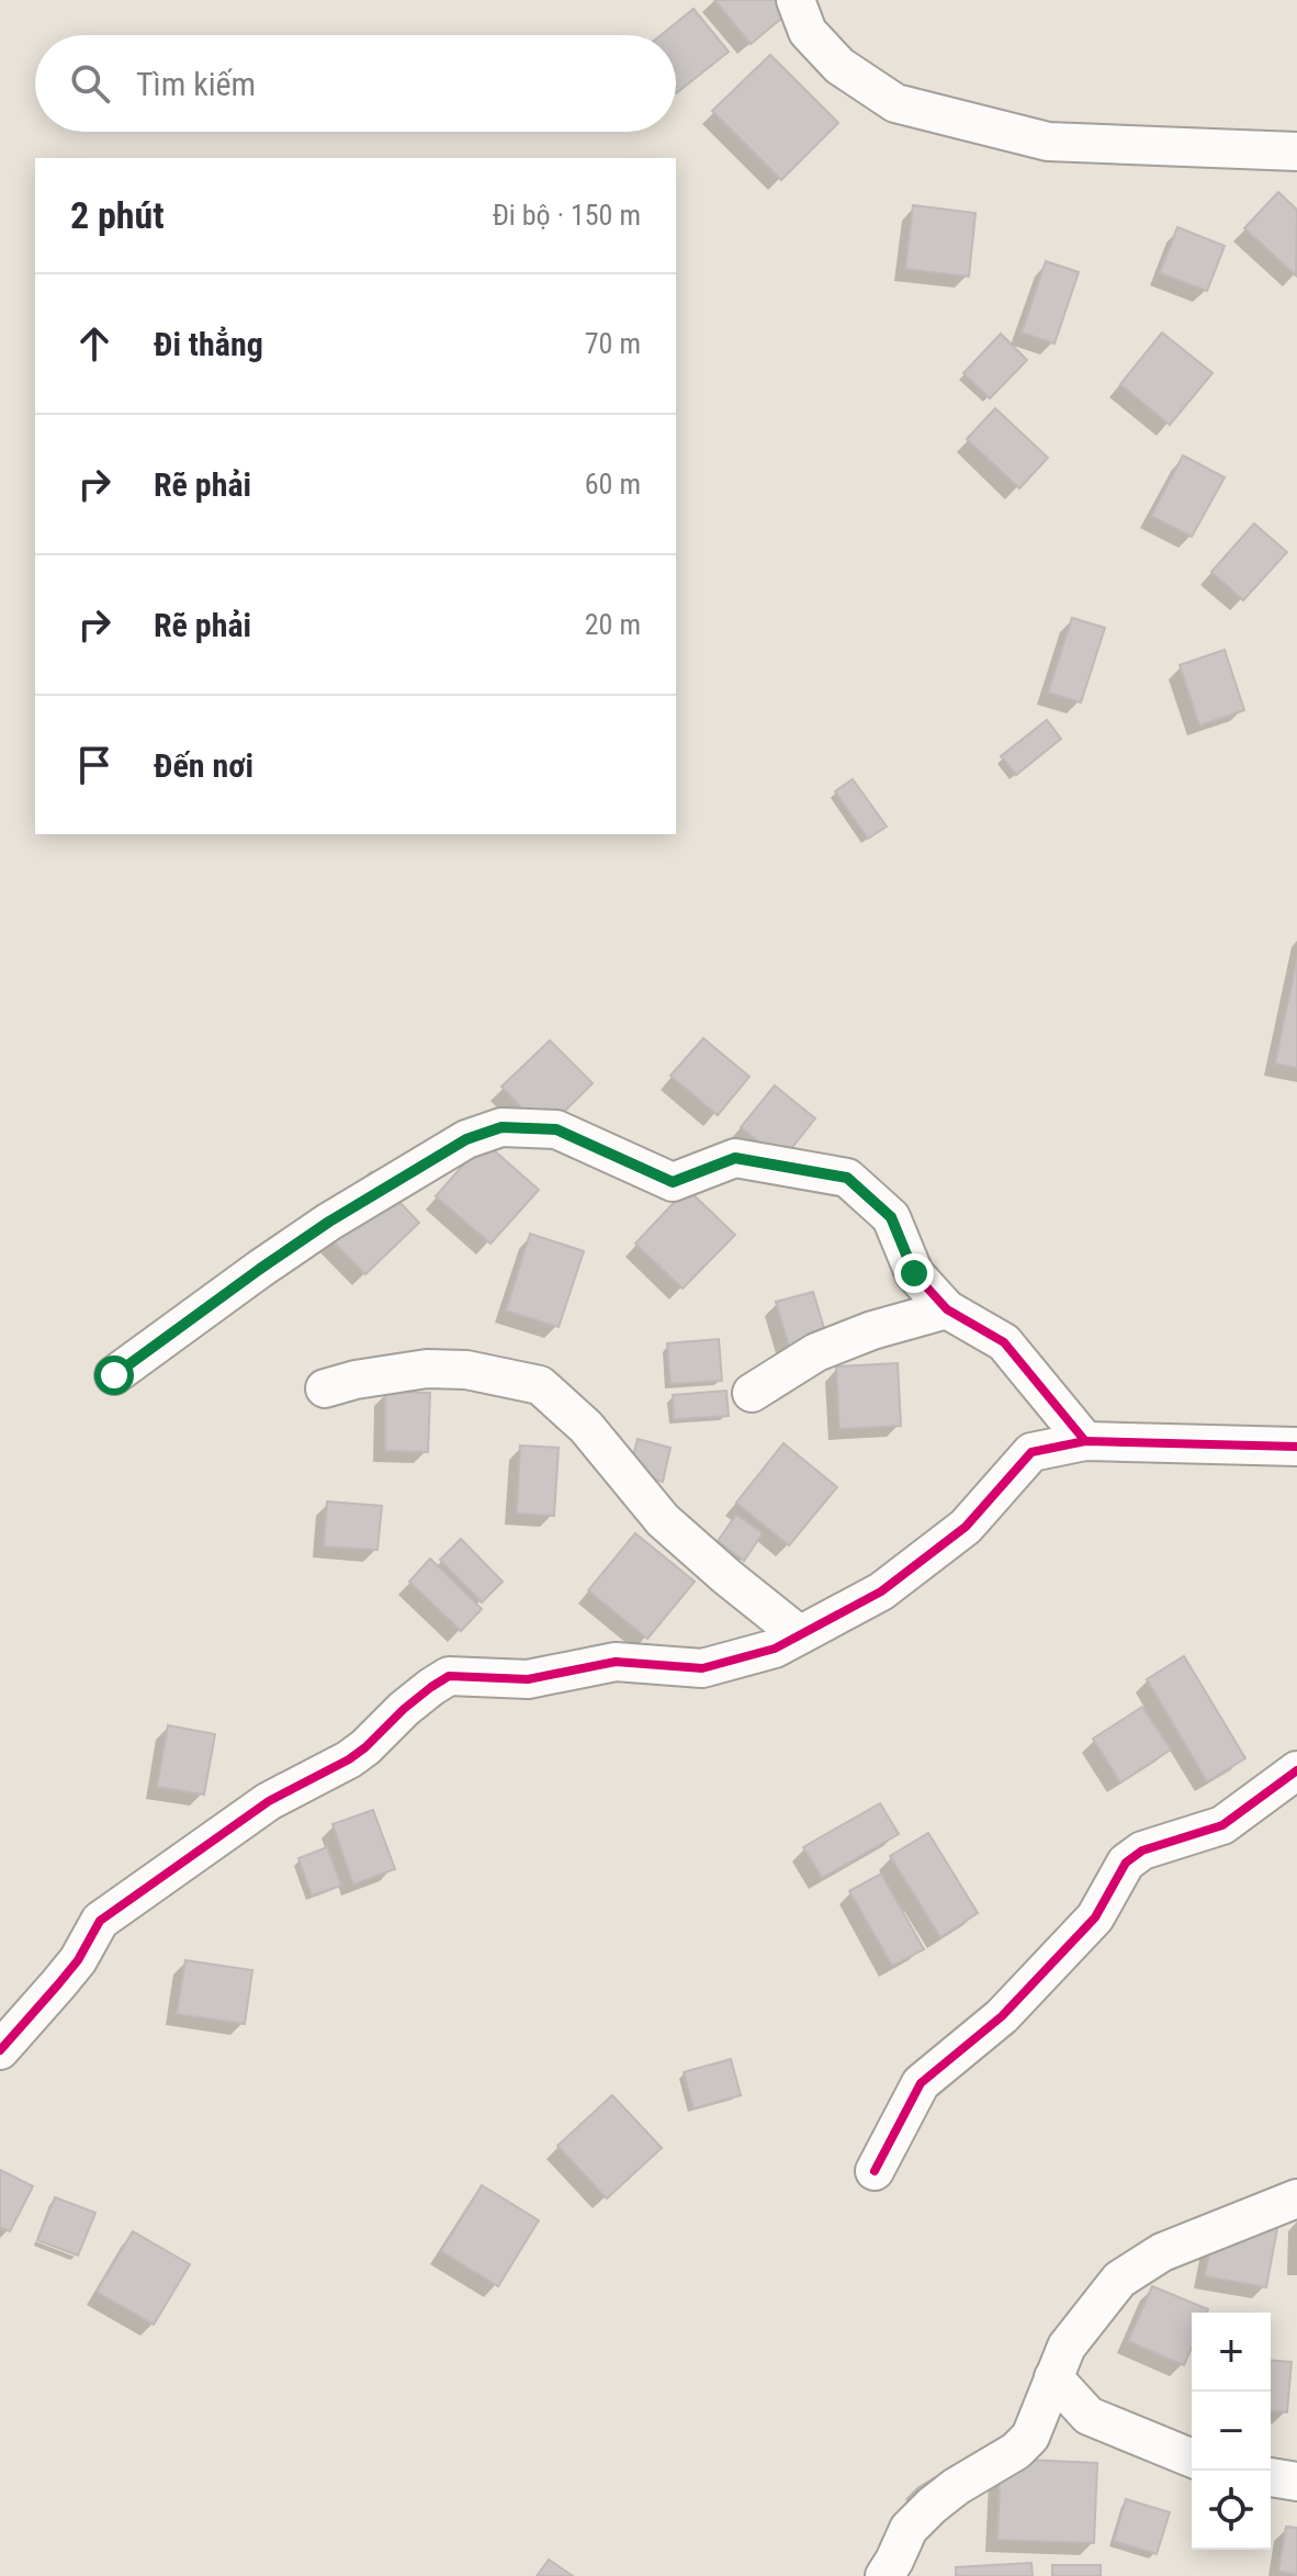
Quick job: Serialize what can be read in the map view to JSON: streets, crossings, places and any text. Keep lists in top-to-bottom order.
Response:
{
  "page": {
    "search": "Tìm kiếm",
    "heading": ["2 phút", "Đi bộ · 150 m"],
    "list": [
      ["Đi thẳng", "70 m"],
      ["Rẽ phải", "60 m"],
      ["Rẽ phải", "20 m"],
      "Đến nơi"
    ],
    "map_buttons": ["+", "−"]
  }
}
